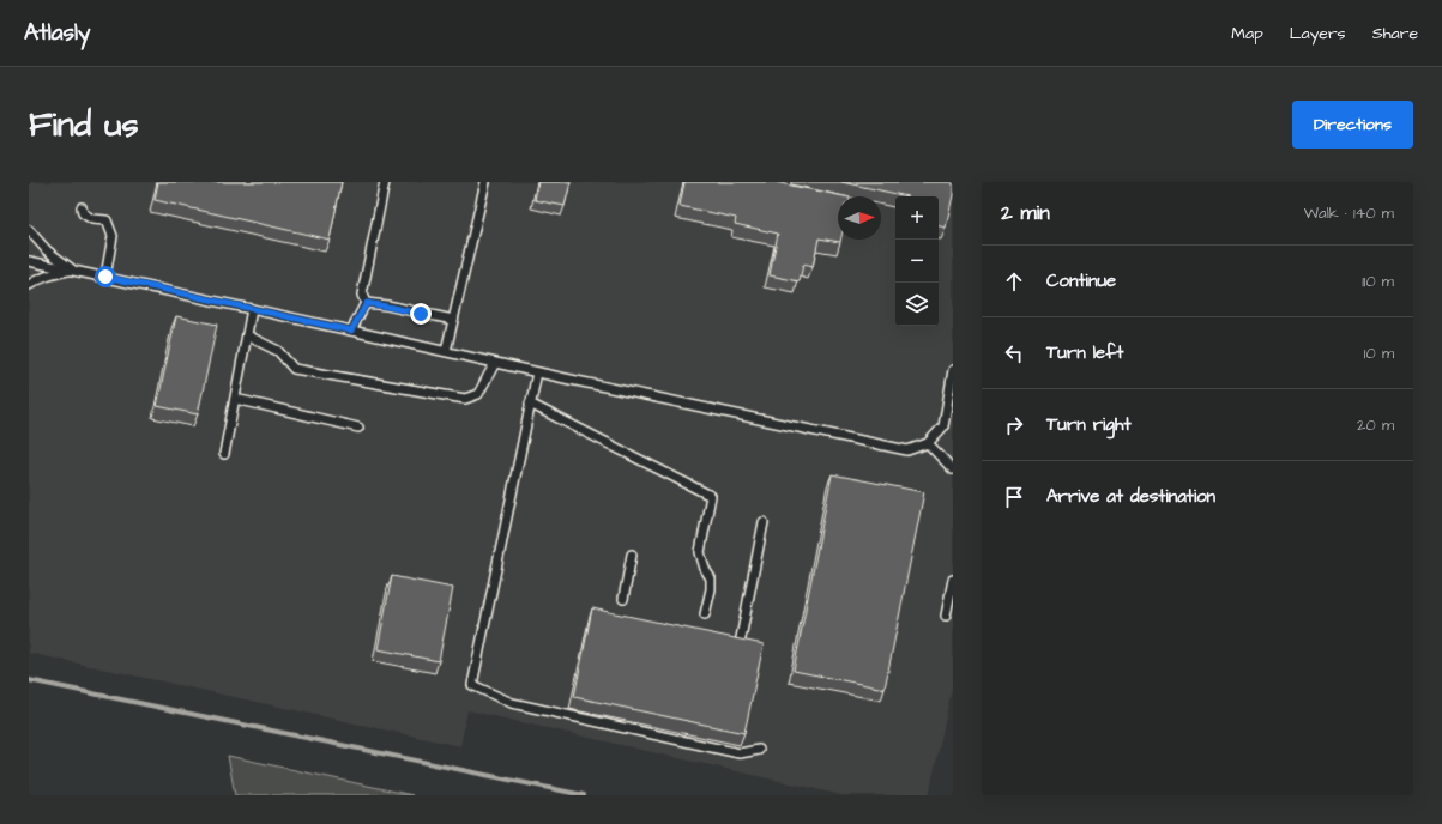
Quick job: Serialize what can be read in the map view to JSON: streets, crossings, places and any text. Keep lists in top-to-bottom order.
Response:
{
  "north": "right",
  "page": {
    "header": "Atlasly",
    "nav": ["Map", "Layers", "Share"],
    "buttons": "Directions",
    "title": "Find us",
    "heading": ["2 min", "Walk · 140 m"],
    "map_buttons": ["+", "−"],
    "list": [
      ["Continue", "110 m"],
      ["Turn left", "10 m"],
      ["Turn right", "20 m"],
      "Arrive at destination"
    ]
  }
}
